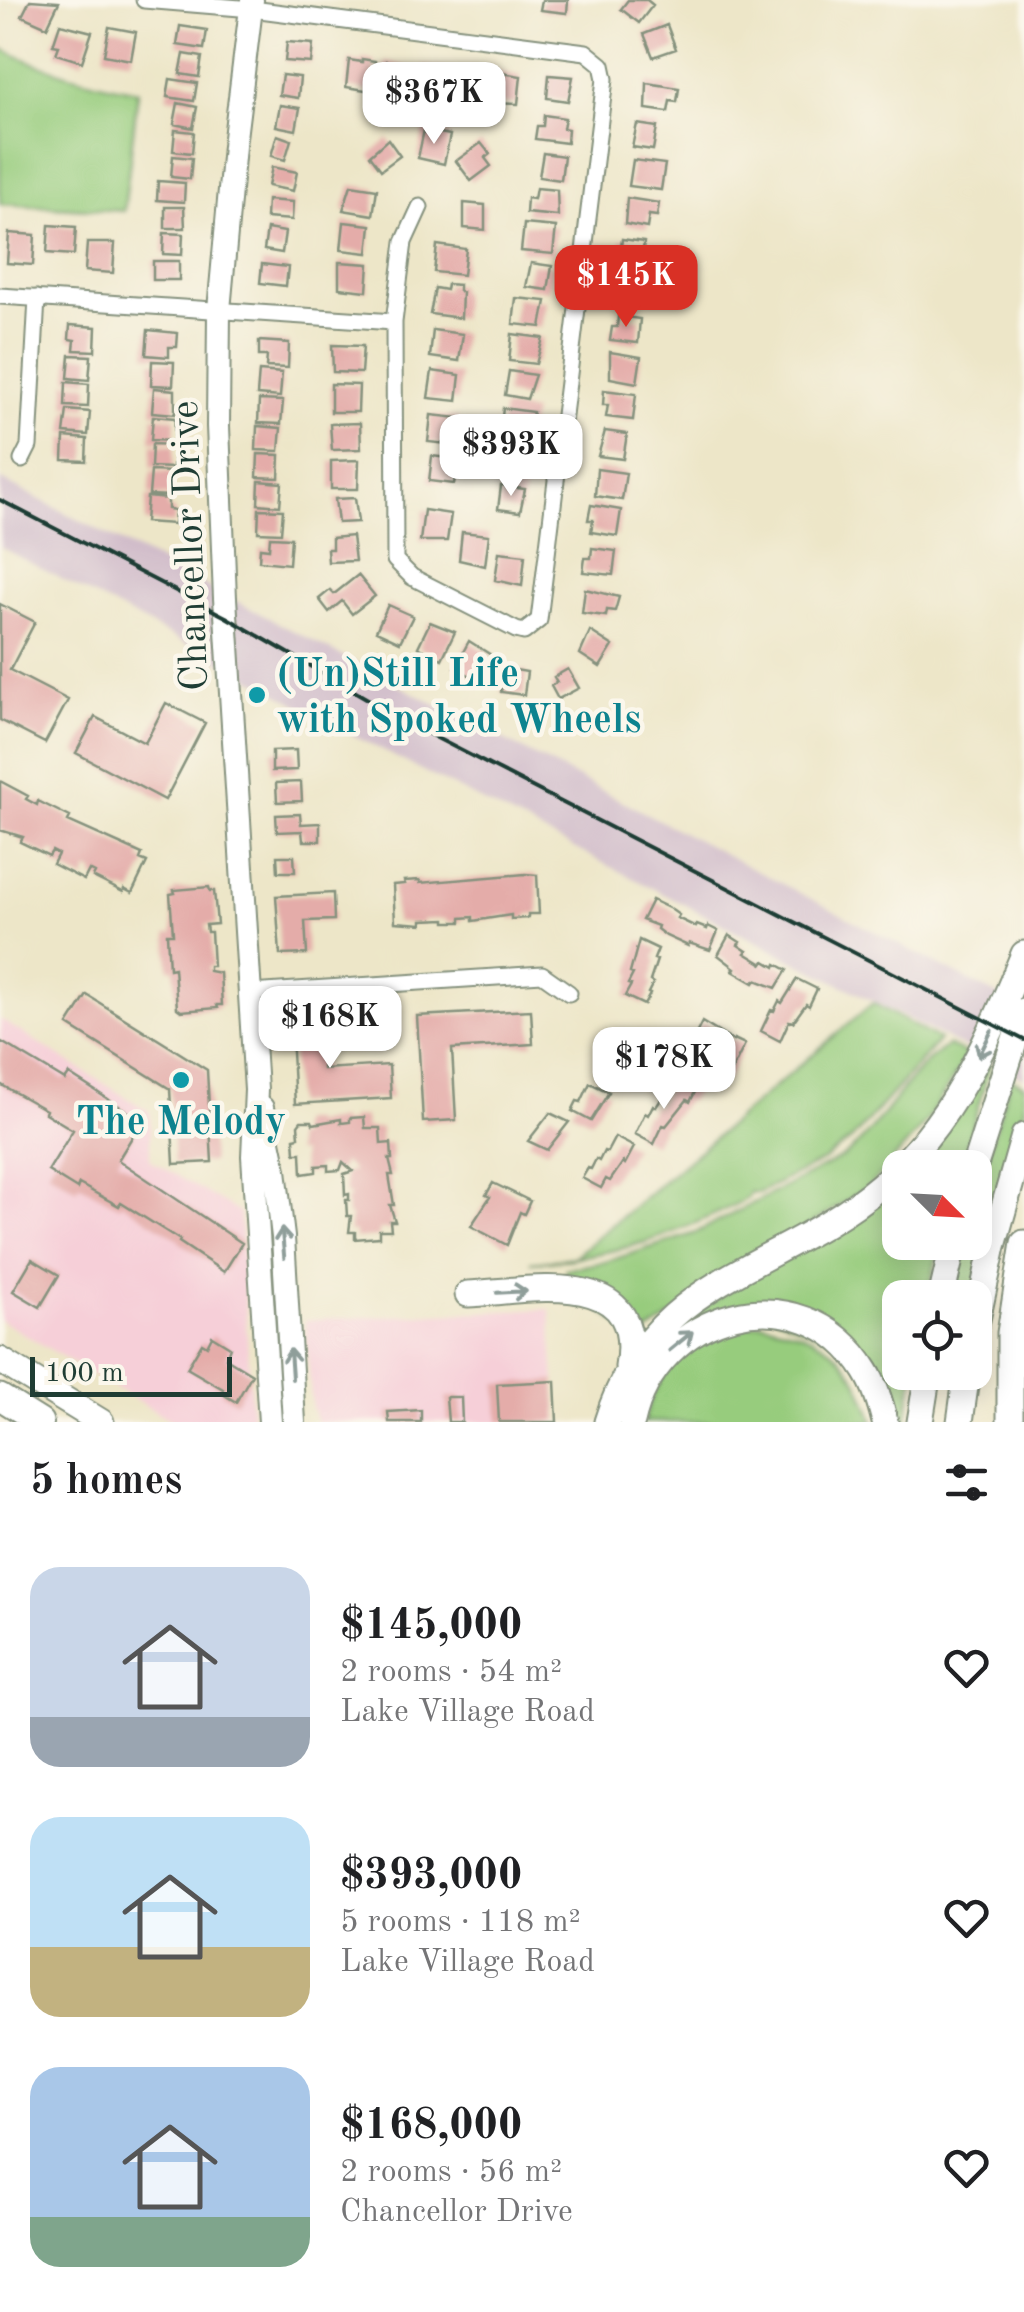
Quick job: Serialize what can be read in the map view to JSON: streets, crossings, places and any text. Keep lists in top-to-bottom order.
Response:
{
  "streets": {
    "street": ["Chancellor Drive"]
  },
  "places": ["(Un)Still Life with Spoked Wheels", "The Melody"],
  "scale_bar": "100 m",
  "north": "bottom right",
  "page": {
    "price": [
      "$367K",
      "$145K",
      "$393K",
      "$168K",
      "$178K"
    ],
    "scale": "100 m",
    "heading": "5 homes",
    "list": [
      {
        "name": "$145,000",
        "note": "2 rooms · 54 m² · Lake Village Road"
      },
      {
        "name": "$393,000",
        "note": "5 rooms · 118 m² · Lake Village Road"
      },
      {
        "name": "$168,000",
        "note": "2 rooms · 56 m² · Chancellor Drive"
      }
    ]
  }
}
